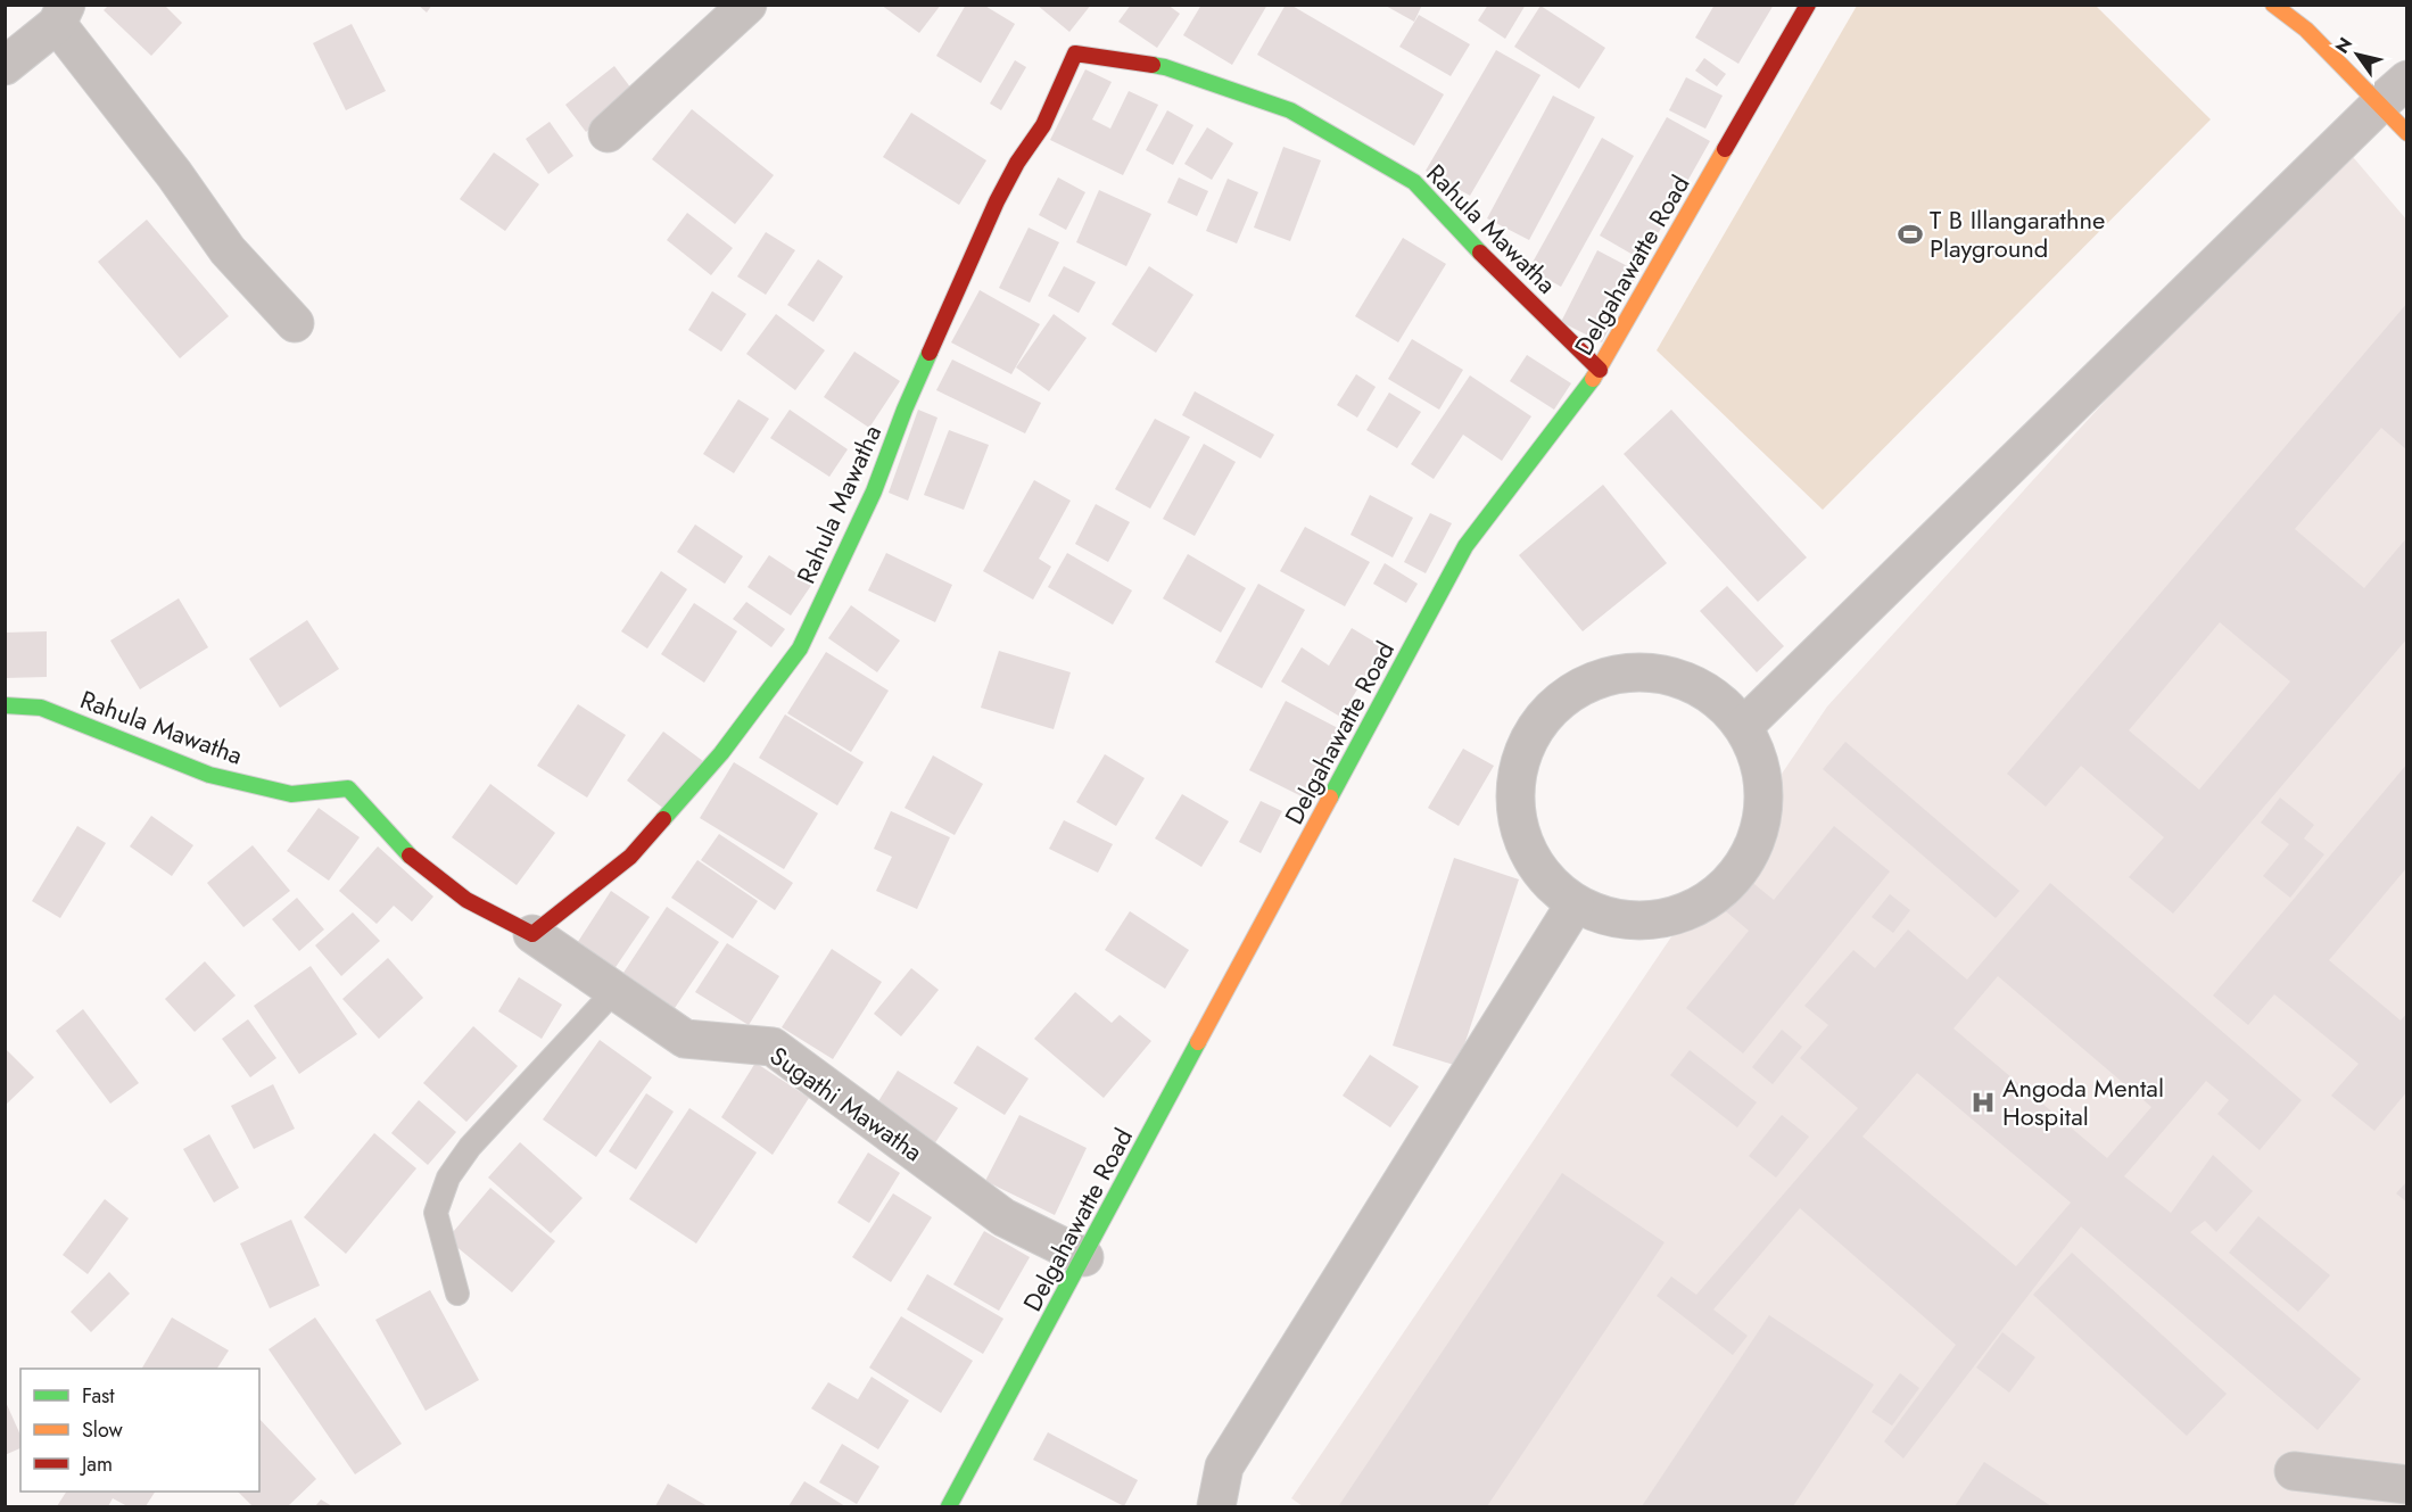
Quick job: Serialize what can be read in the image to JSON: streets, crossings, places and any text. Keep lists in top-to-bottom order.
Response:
{
  "streets": {
    "street": ["Rahula Mawatha", "Delgahawatte Road", "Sugathi Mawatha"]
  },
  "crossings": [
    ["Rahula Mawatha", "Delgahawatte Road"],
    ["Rahula Mawatha", "Sugathi Mawatha"],
    ["Delgahawatte Road", "Sugathi Mawatha"]
  ],
  "places": {
    "sports": ["T B Illangarathne Playground"],
    "hospital": ["Angoda Mental Hospital"]
  },
  "legend": ["Fast", "Slow", "Jam"],
  "north": "top left"
}
